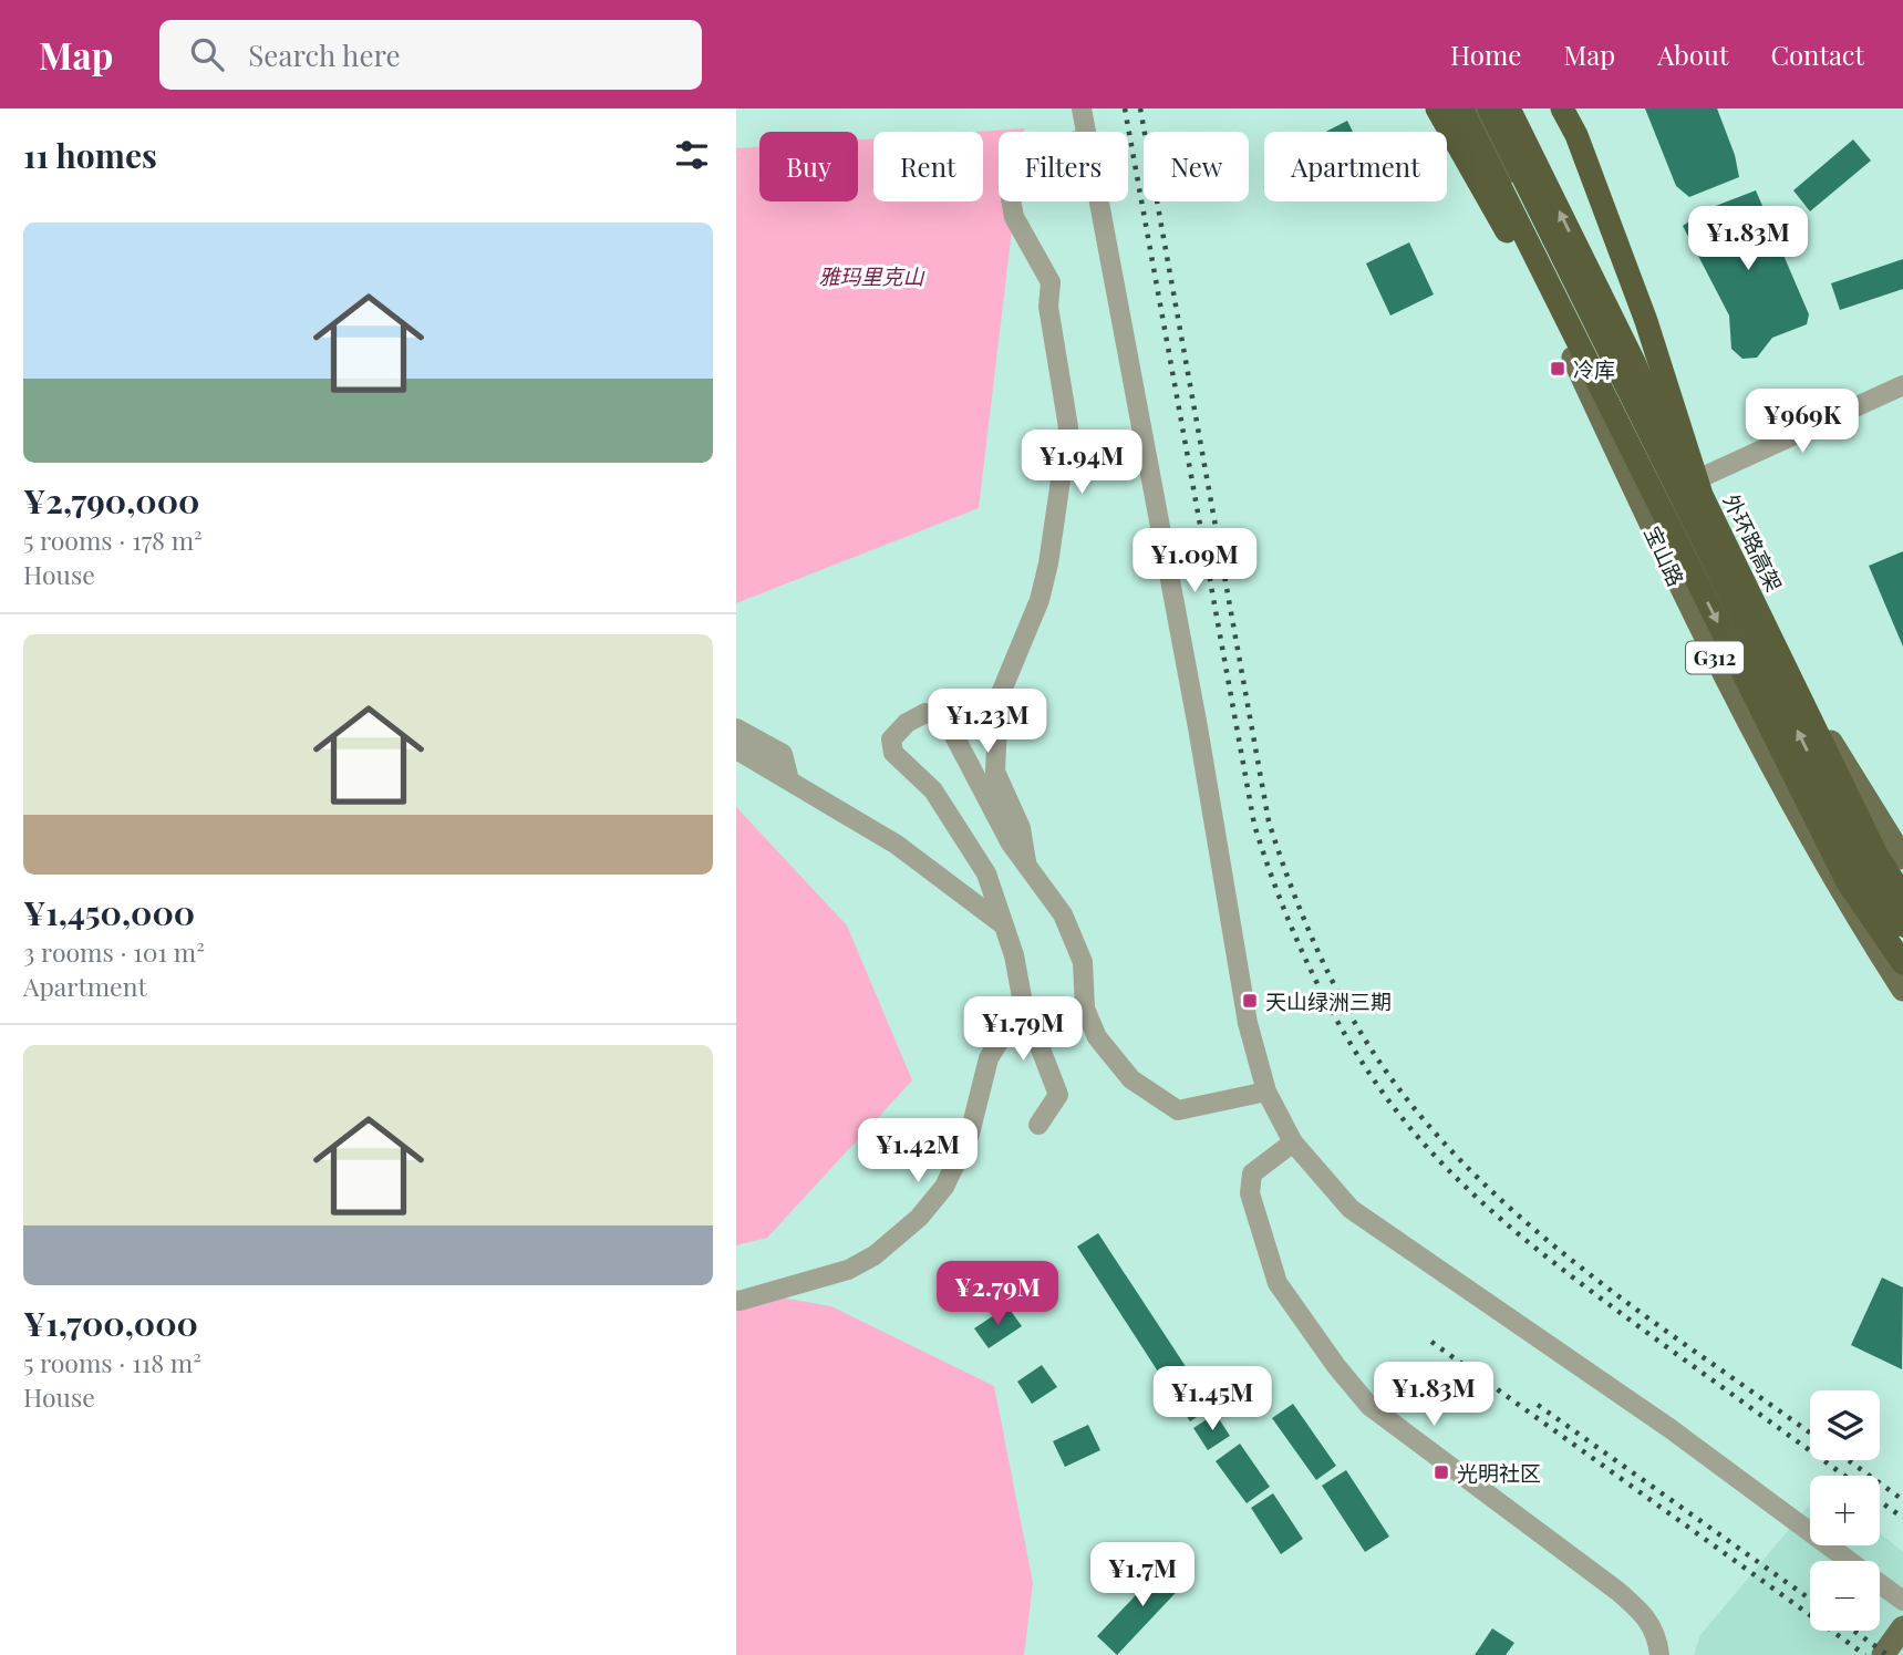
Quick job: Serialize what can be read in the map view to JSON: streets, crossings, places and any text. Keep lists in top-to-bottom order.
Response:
{
  "streets": {
    "highway": ["外环路高架"],
    "main road": ["宝山路", "G312"]
  },
  "parks": ["雅玛里克山"],
  "places": {
    "transit": ["冷库", "天山绿洲三期", "光明社区"]
  },
  "page": {
    "header": "Map",
    "search": "Search here",
    "nav": [
      "Home",
      "Map",
      "About",
      "Contact"
    ],
    "heading": "11 homes",
    "chip": [
      "Buy",
      "Rent",
      "Filters",
      "New",
      "Apartment"
    ],
    "list": [
      {
        "name": "¥2,790,000",
        "note": "5 rooms · 178 m² · House"
      },
      {
        "name": "¥1,450,000",
        "note": "3 rooms · 101 m² · Apartment"
      },
      {
        "name": "¥1,700,000",
        "note": "5 rooms · 118 m² · House"
      }
    ],
    "price": [
      "¥1.83M",
      "¥969K",
      "¥1.94M",
      "¥1.09M",
      "¥1.23M",
      "¥1.79M",
      "¥1.42M",
      "¥2.79M",
      "¥1.83M",
      "¥1.45M",
      "¥1.7M"
    ],
    "map_buttons": ["+", "−"]
  }
}
